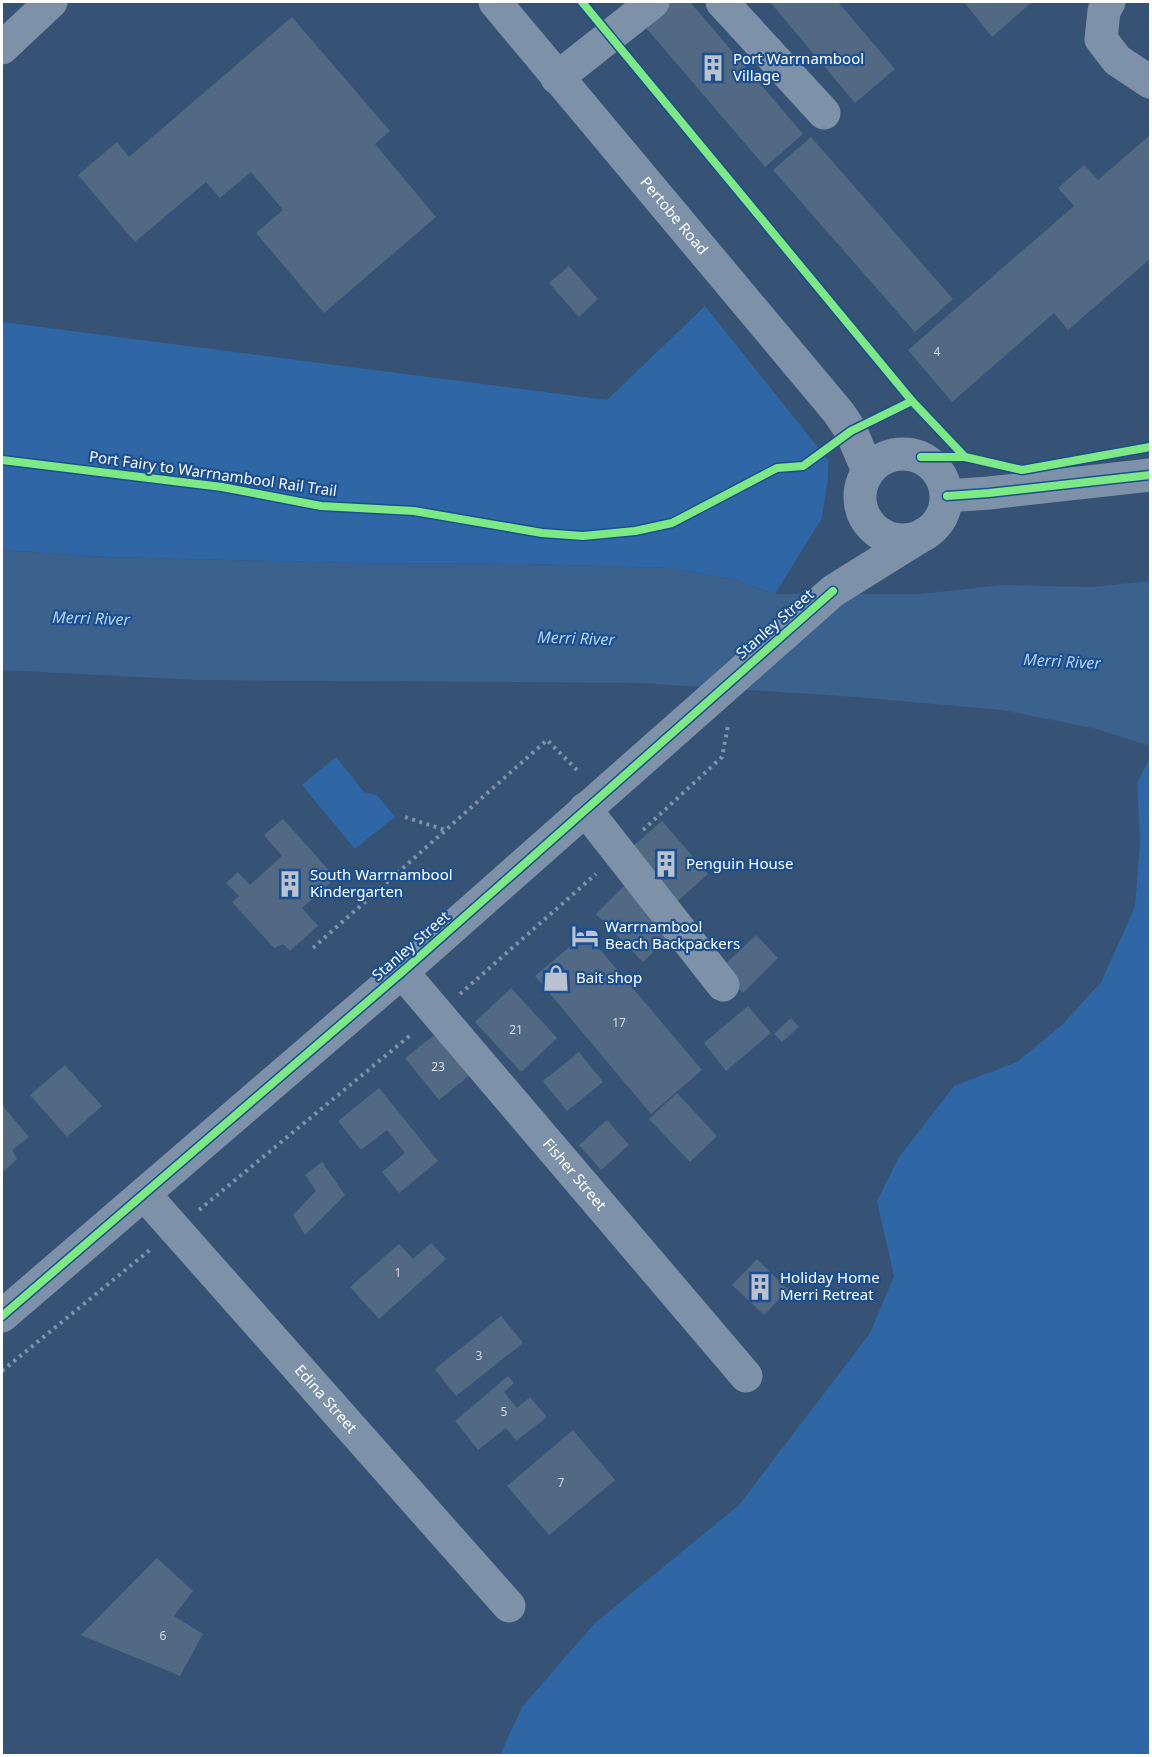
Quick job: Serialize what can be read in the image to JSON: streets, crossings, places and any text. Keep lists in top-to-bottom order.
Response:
{
  "streets": {
    "street": [
      "Pertobe Road",
      "Stanley Street",
      "Fisher Street",
      "Edina Street"
    ],
    "cycle path": ["Port Fairy to Warrnambool Rail Trail"]
  },
  "crossings": [
    ["Pertobe Road", "Stanley Street"],
    ["Stanley Street", "Fisher Street"],
    ["Stanley Street", "Edina Street"]
  ],
  "water": ["Merri River"],
  "places": {
    "building": [
      "Port Warrnambool Village",
      "Penguin House",
      "South Warrnambool Kindergarten",
      "Holiday Home Merri Retreat"
    ],
    "hotel": ["Warrnambool Beach Backpackers"],
    "shop": ["Bait shop"]
  },
  "house_numbers": [
    "4",
    "17",
    "21",
    "23",
    "1",
    "3",
    "5",
    "7",
    "6"
  ]
}
